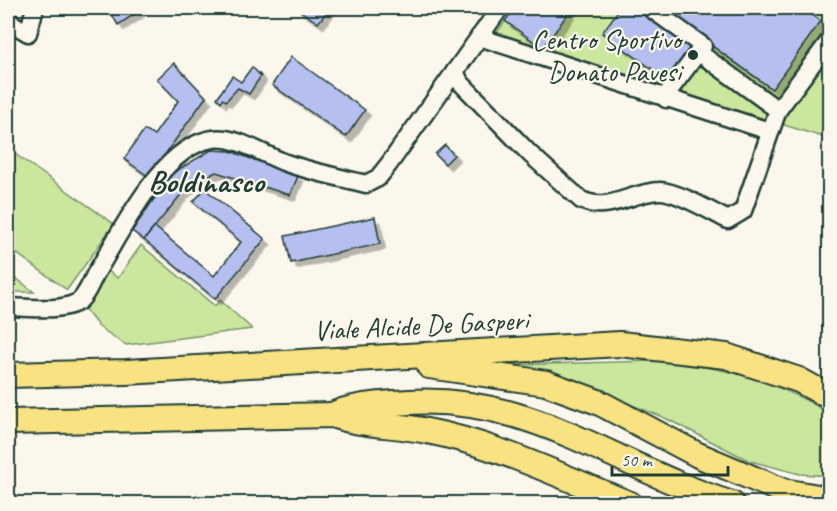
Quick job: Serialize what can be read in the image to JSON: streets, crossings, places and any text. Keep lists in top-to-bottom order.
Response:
{
  "streets": {
    "highway": ["Viale Alcide De Gasperi"]
  },
  "districts": ["Boldinasco"],
  "places": ["Centro Sportivo Donato Pavesi"],
  "scale_bar": "50 m"
}
